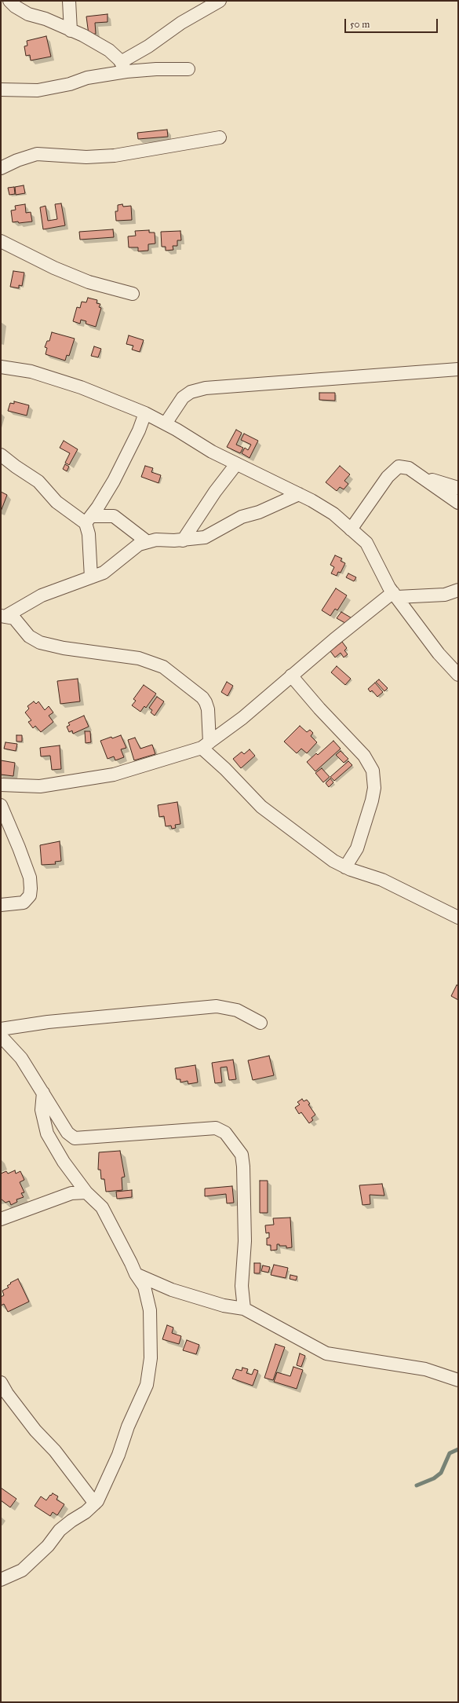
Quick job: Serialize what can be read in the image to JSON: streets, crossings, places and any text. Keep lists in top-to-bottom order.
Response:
{
  "scale_bar": "50 m"
}
